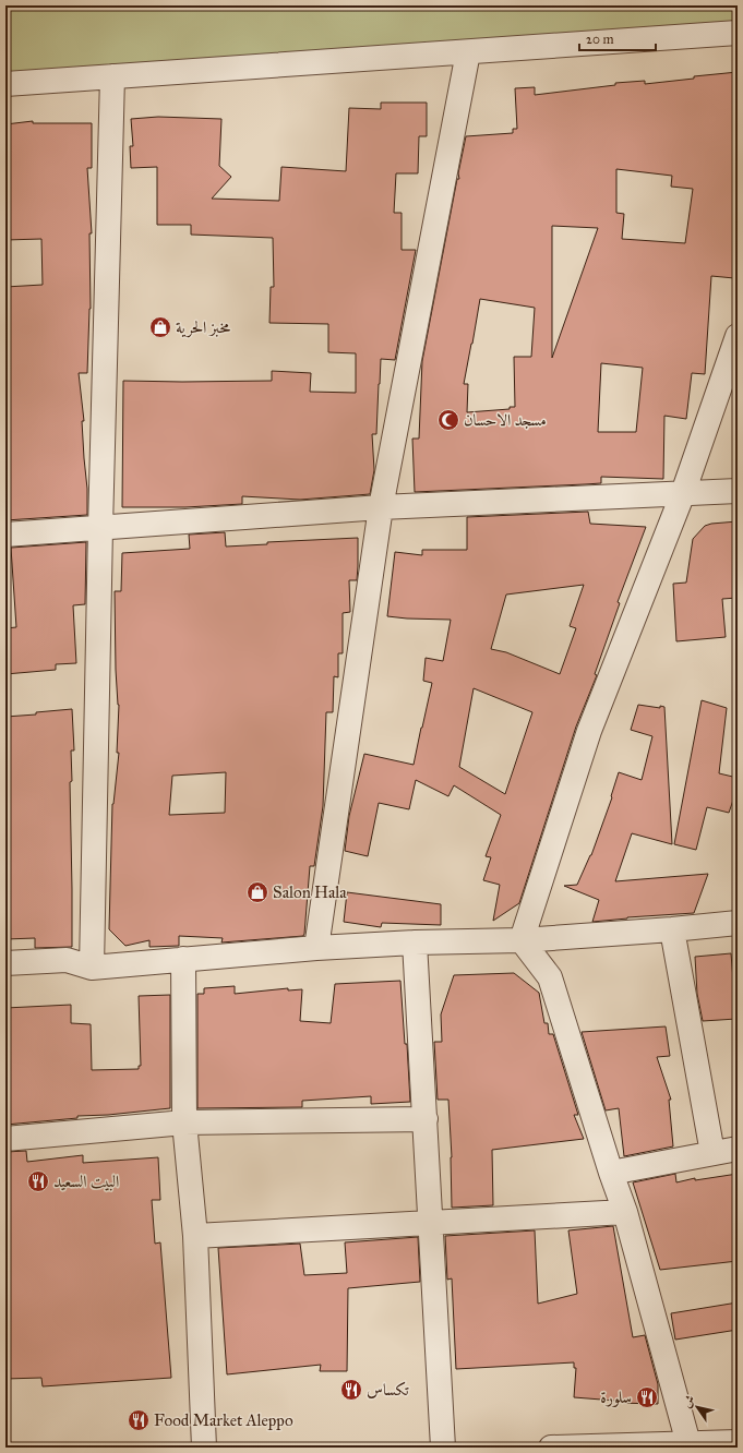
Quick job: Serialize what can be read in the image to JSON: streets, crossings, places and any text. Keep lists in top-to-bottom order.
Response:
{
  "places": {
    "shop": ["مخبز الحرية", "Salon Hala"],
    "mosque": ["مسجد الاحسان"],
    "restaurant": [
      "البيت السعيد",
      "تكساس",
      "سلورة",
      "Food Market Aleppo"
    ]
  },
  "scale_bar": "20 m",
  "north": "top left"
}
